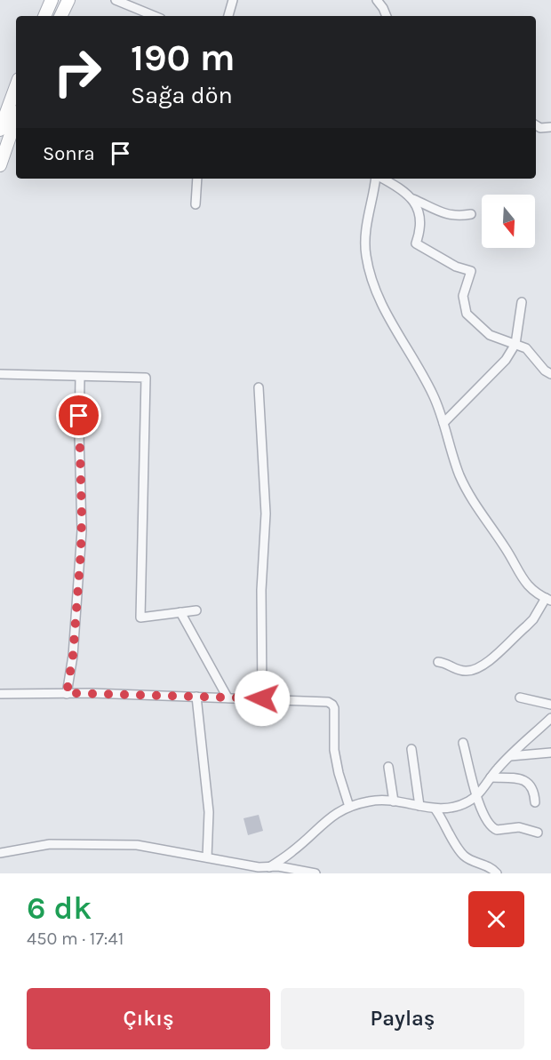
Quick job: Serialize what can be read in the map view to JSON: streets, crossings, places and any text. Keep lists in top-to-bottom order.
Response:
{
  "north": "bottom",
  "page": {
    "turn": ["190 m", "Sağa dön"],
    "then": "Sonra",
    "heading": ["6 dk", "450 m · 17:41"],
    "buttons": ["Çıkış", "Paylaş"]
  }
}
